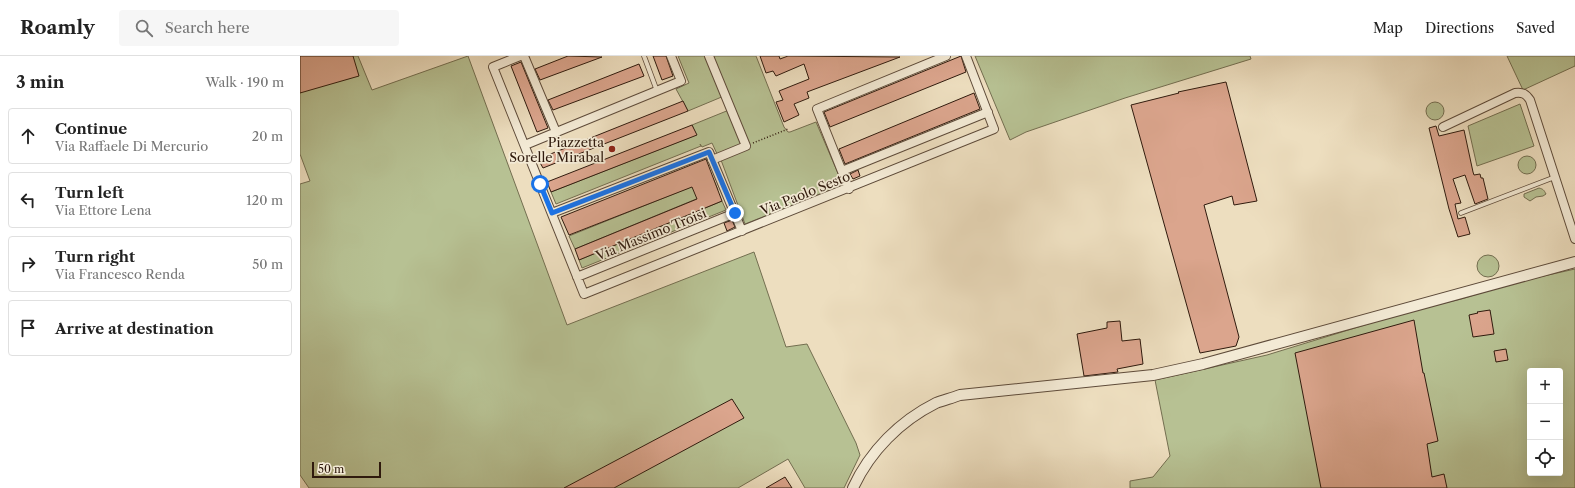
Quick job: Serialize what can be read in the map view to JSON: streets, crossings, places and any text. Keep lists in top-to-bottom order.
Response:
{
  "streets": {
    "street": ["Via Paolo Sesto", "Via Massimo Troisi"]
  },
  "crossings": [
    ["Via Paolo Sesto", "Via Massimo Troisi"]
  ],
  "places": ["Piazzetta Sorelle Mirabal"],
  "scale_bar": "50 m",
  "page": {
    "header": "Roamly",
    "search": "Search here",
    "nav": ["Map", "Directions", "Saved"],
    "heading": ["3 min", "Walk · 190 m"],
    "list": [
      ["Continue", "Via Raffaele Di Mercurio", "20 m"],
      ["Turn left", "Via Ettore Lena", "120 m"],
      ["Turn right", "Via Francesco Renda", "50 m"],
      "Arrive at destination"
    ],
    "map_buttons": ["+", "−"],
    "scale": "50 m"
  }
}
